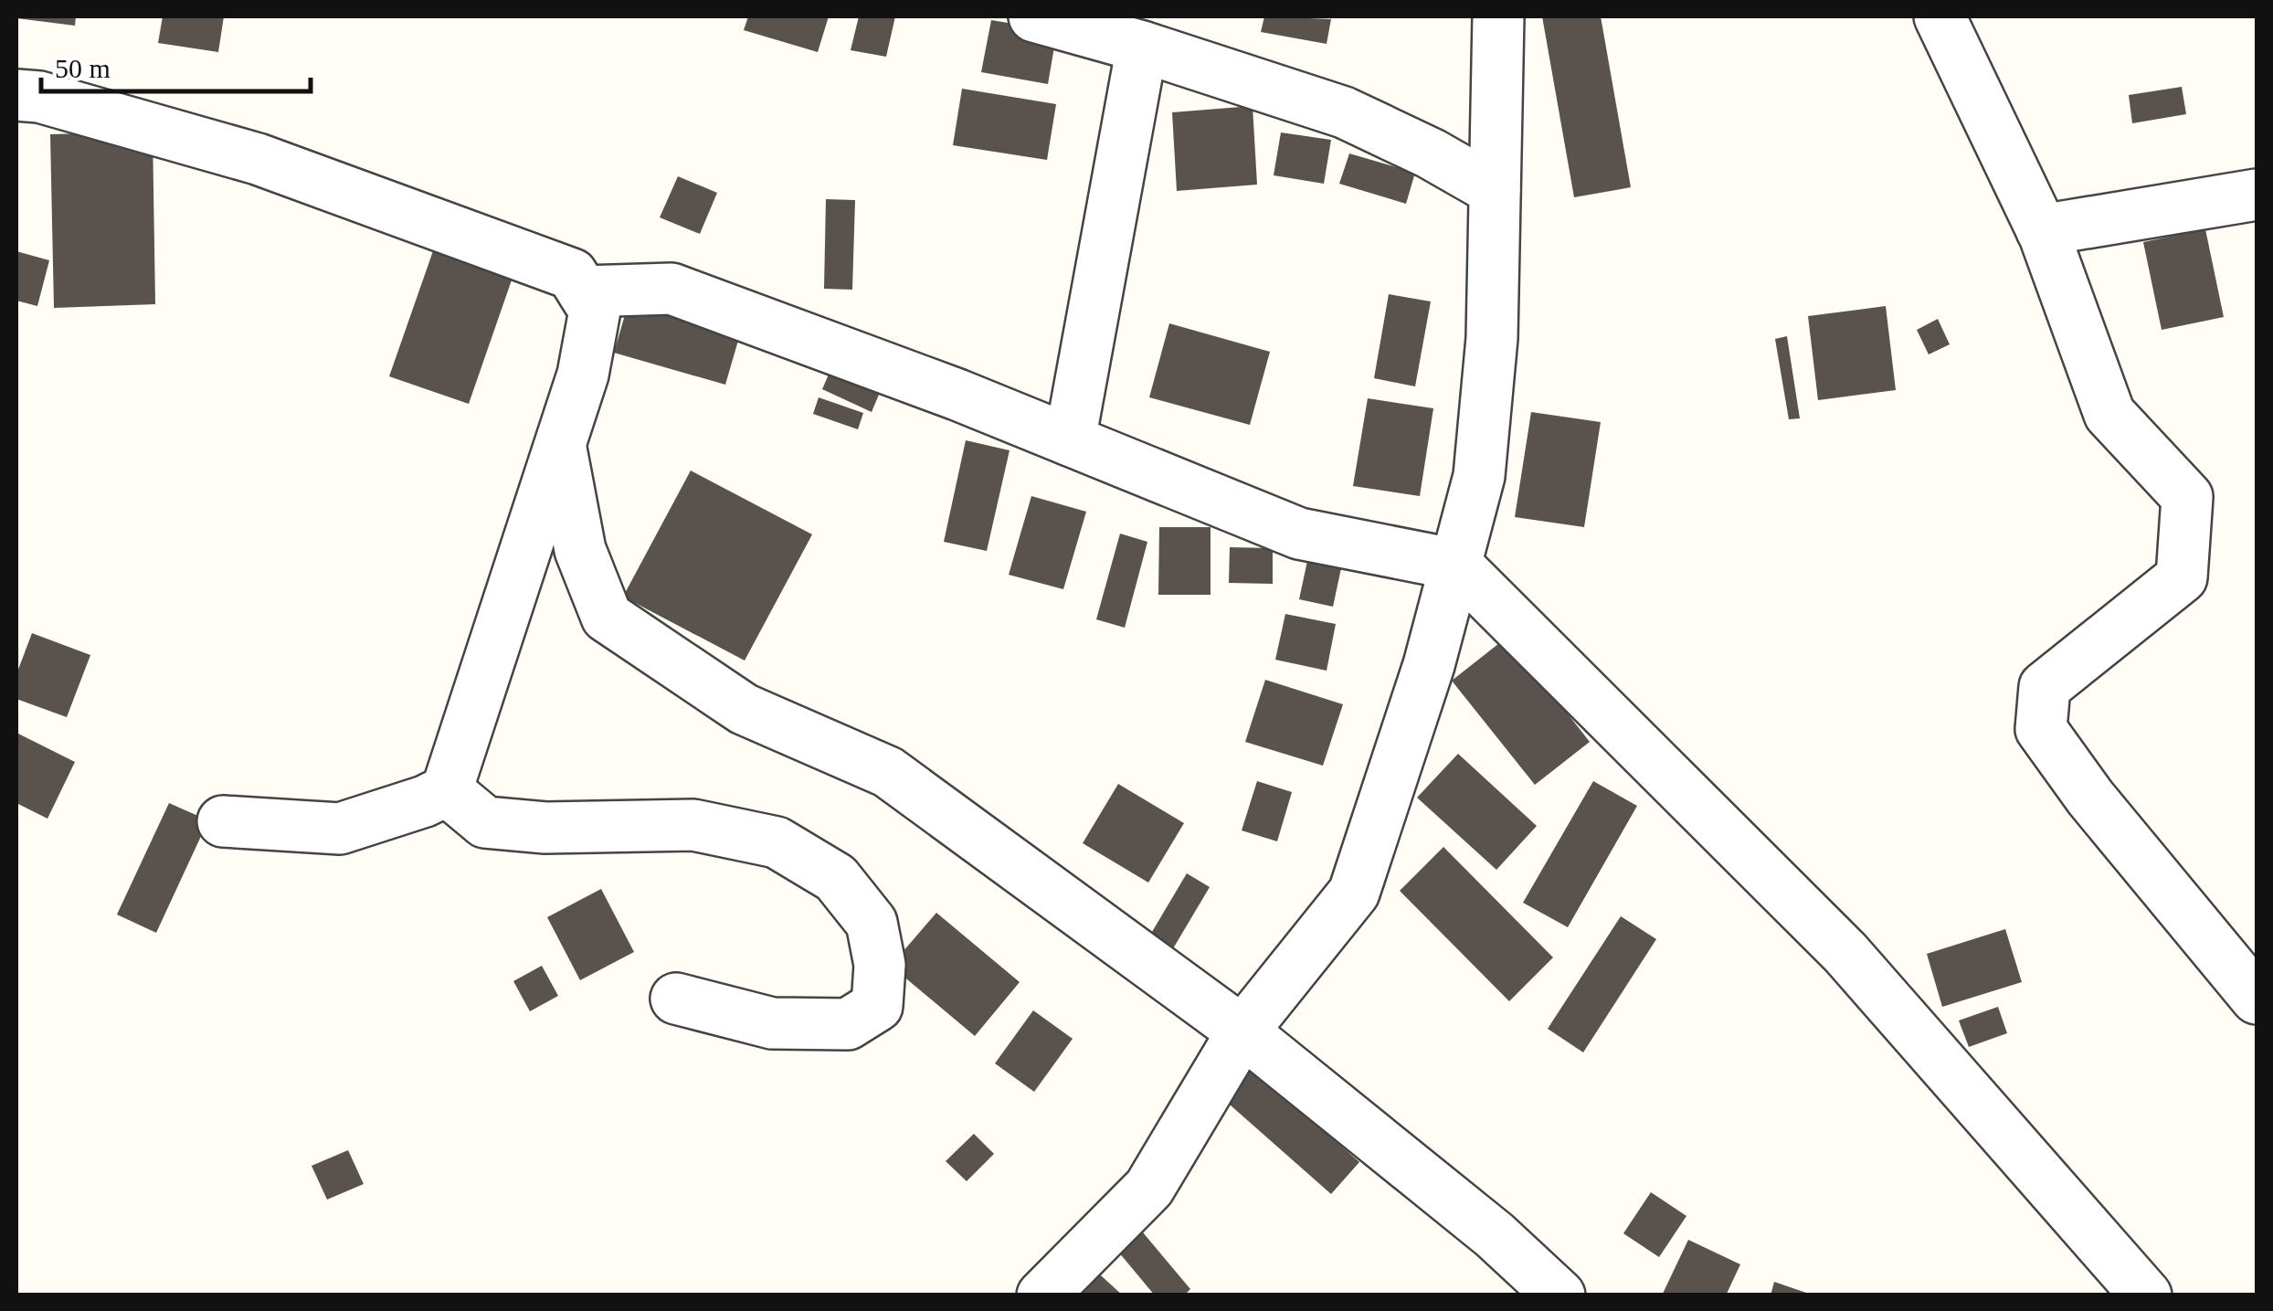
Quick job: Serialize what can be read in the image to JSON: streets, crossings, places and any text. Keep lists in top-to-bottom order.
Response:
{
  "scale_bar": "50 m"
}
